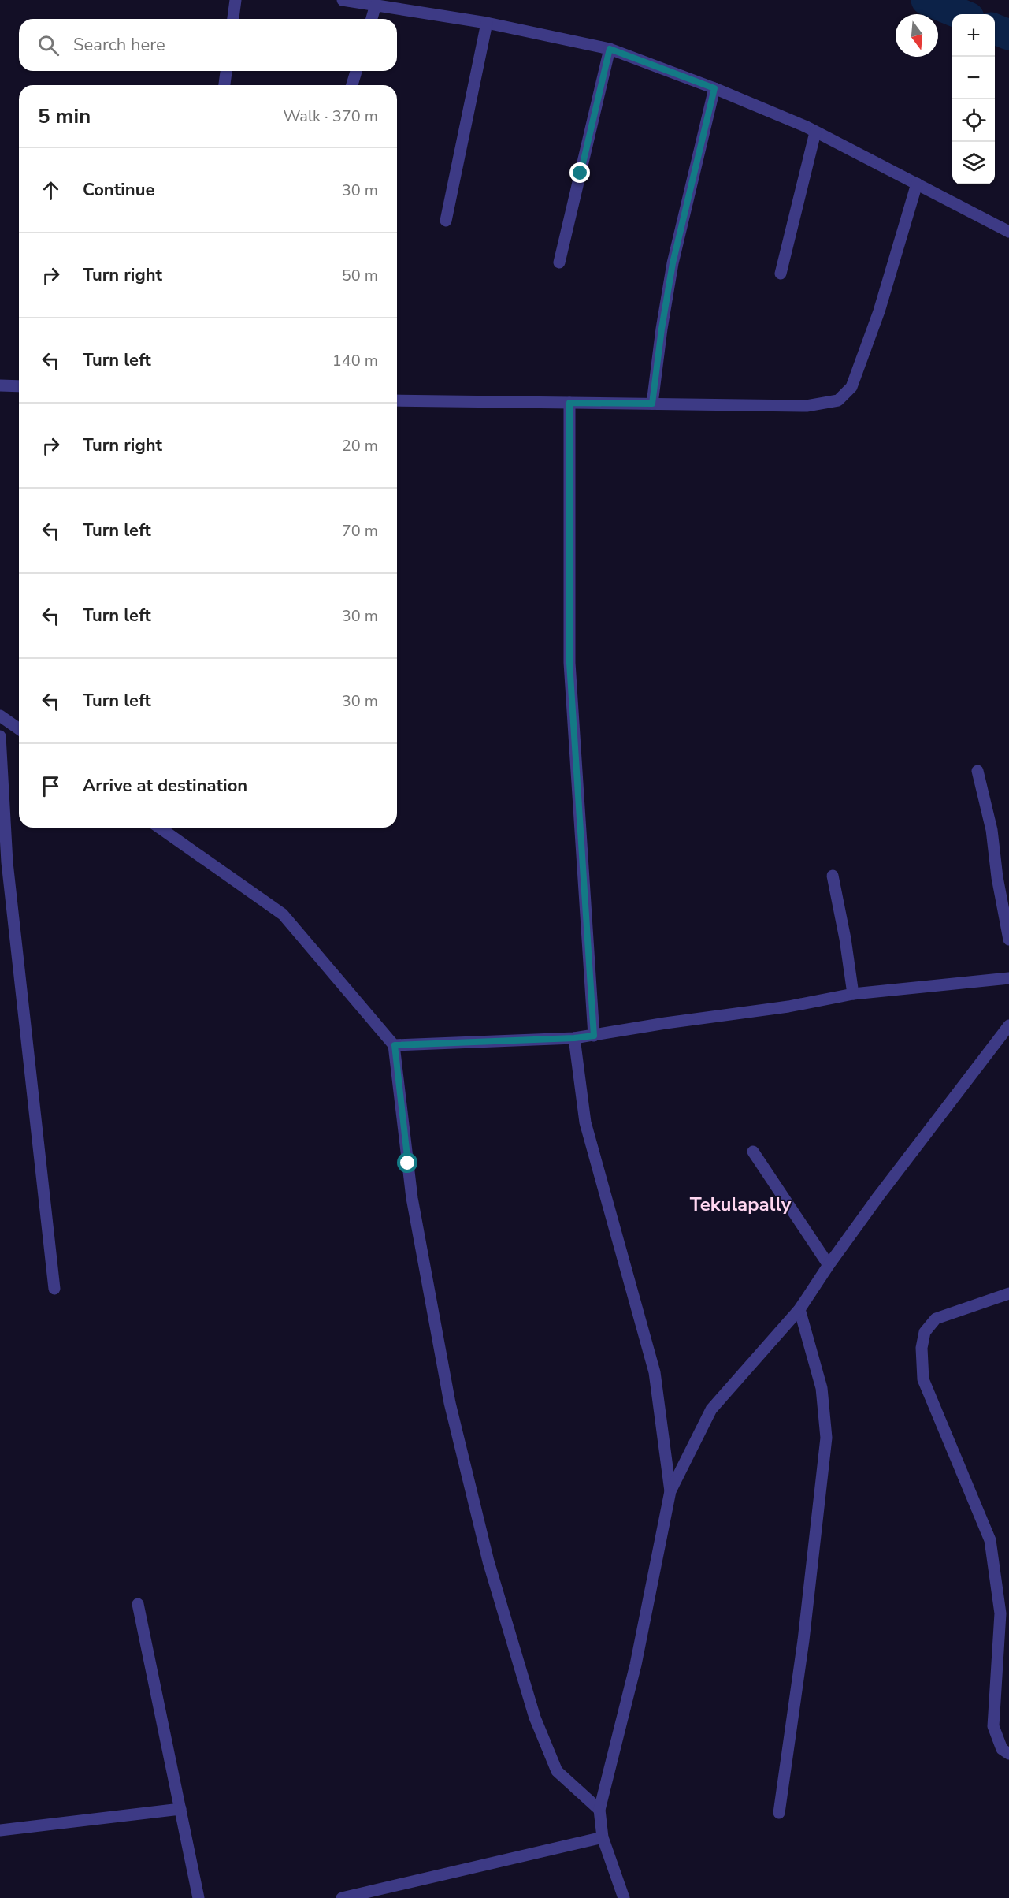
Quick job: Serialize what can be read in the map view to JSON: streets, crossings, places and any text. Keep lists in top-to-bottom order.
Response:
{
  "districts": ["Tekulapally"],
  "north": "bottom",
  "page": {
    "map_buttons": ["+", "−"],
    "search": "Search here",
    "heading": ["5 min", "Walk · 370 m"],
    "list": [
      ["Continue", "30 m"],
      ["Turn right", "50 m"],
      ["Turn left", "140 m"],
      ["Turn right", "20 m"],
      ["Turn left", "70 m"],
      ["Turn left", "30 m"],
      ["Turn left", "30 m"],
      "Arrive at destination"
    ]
  }
}
